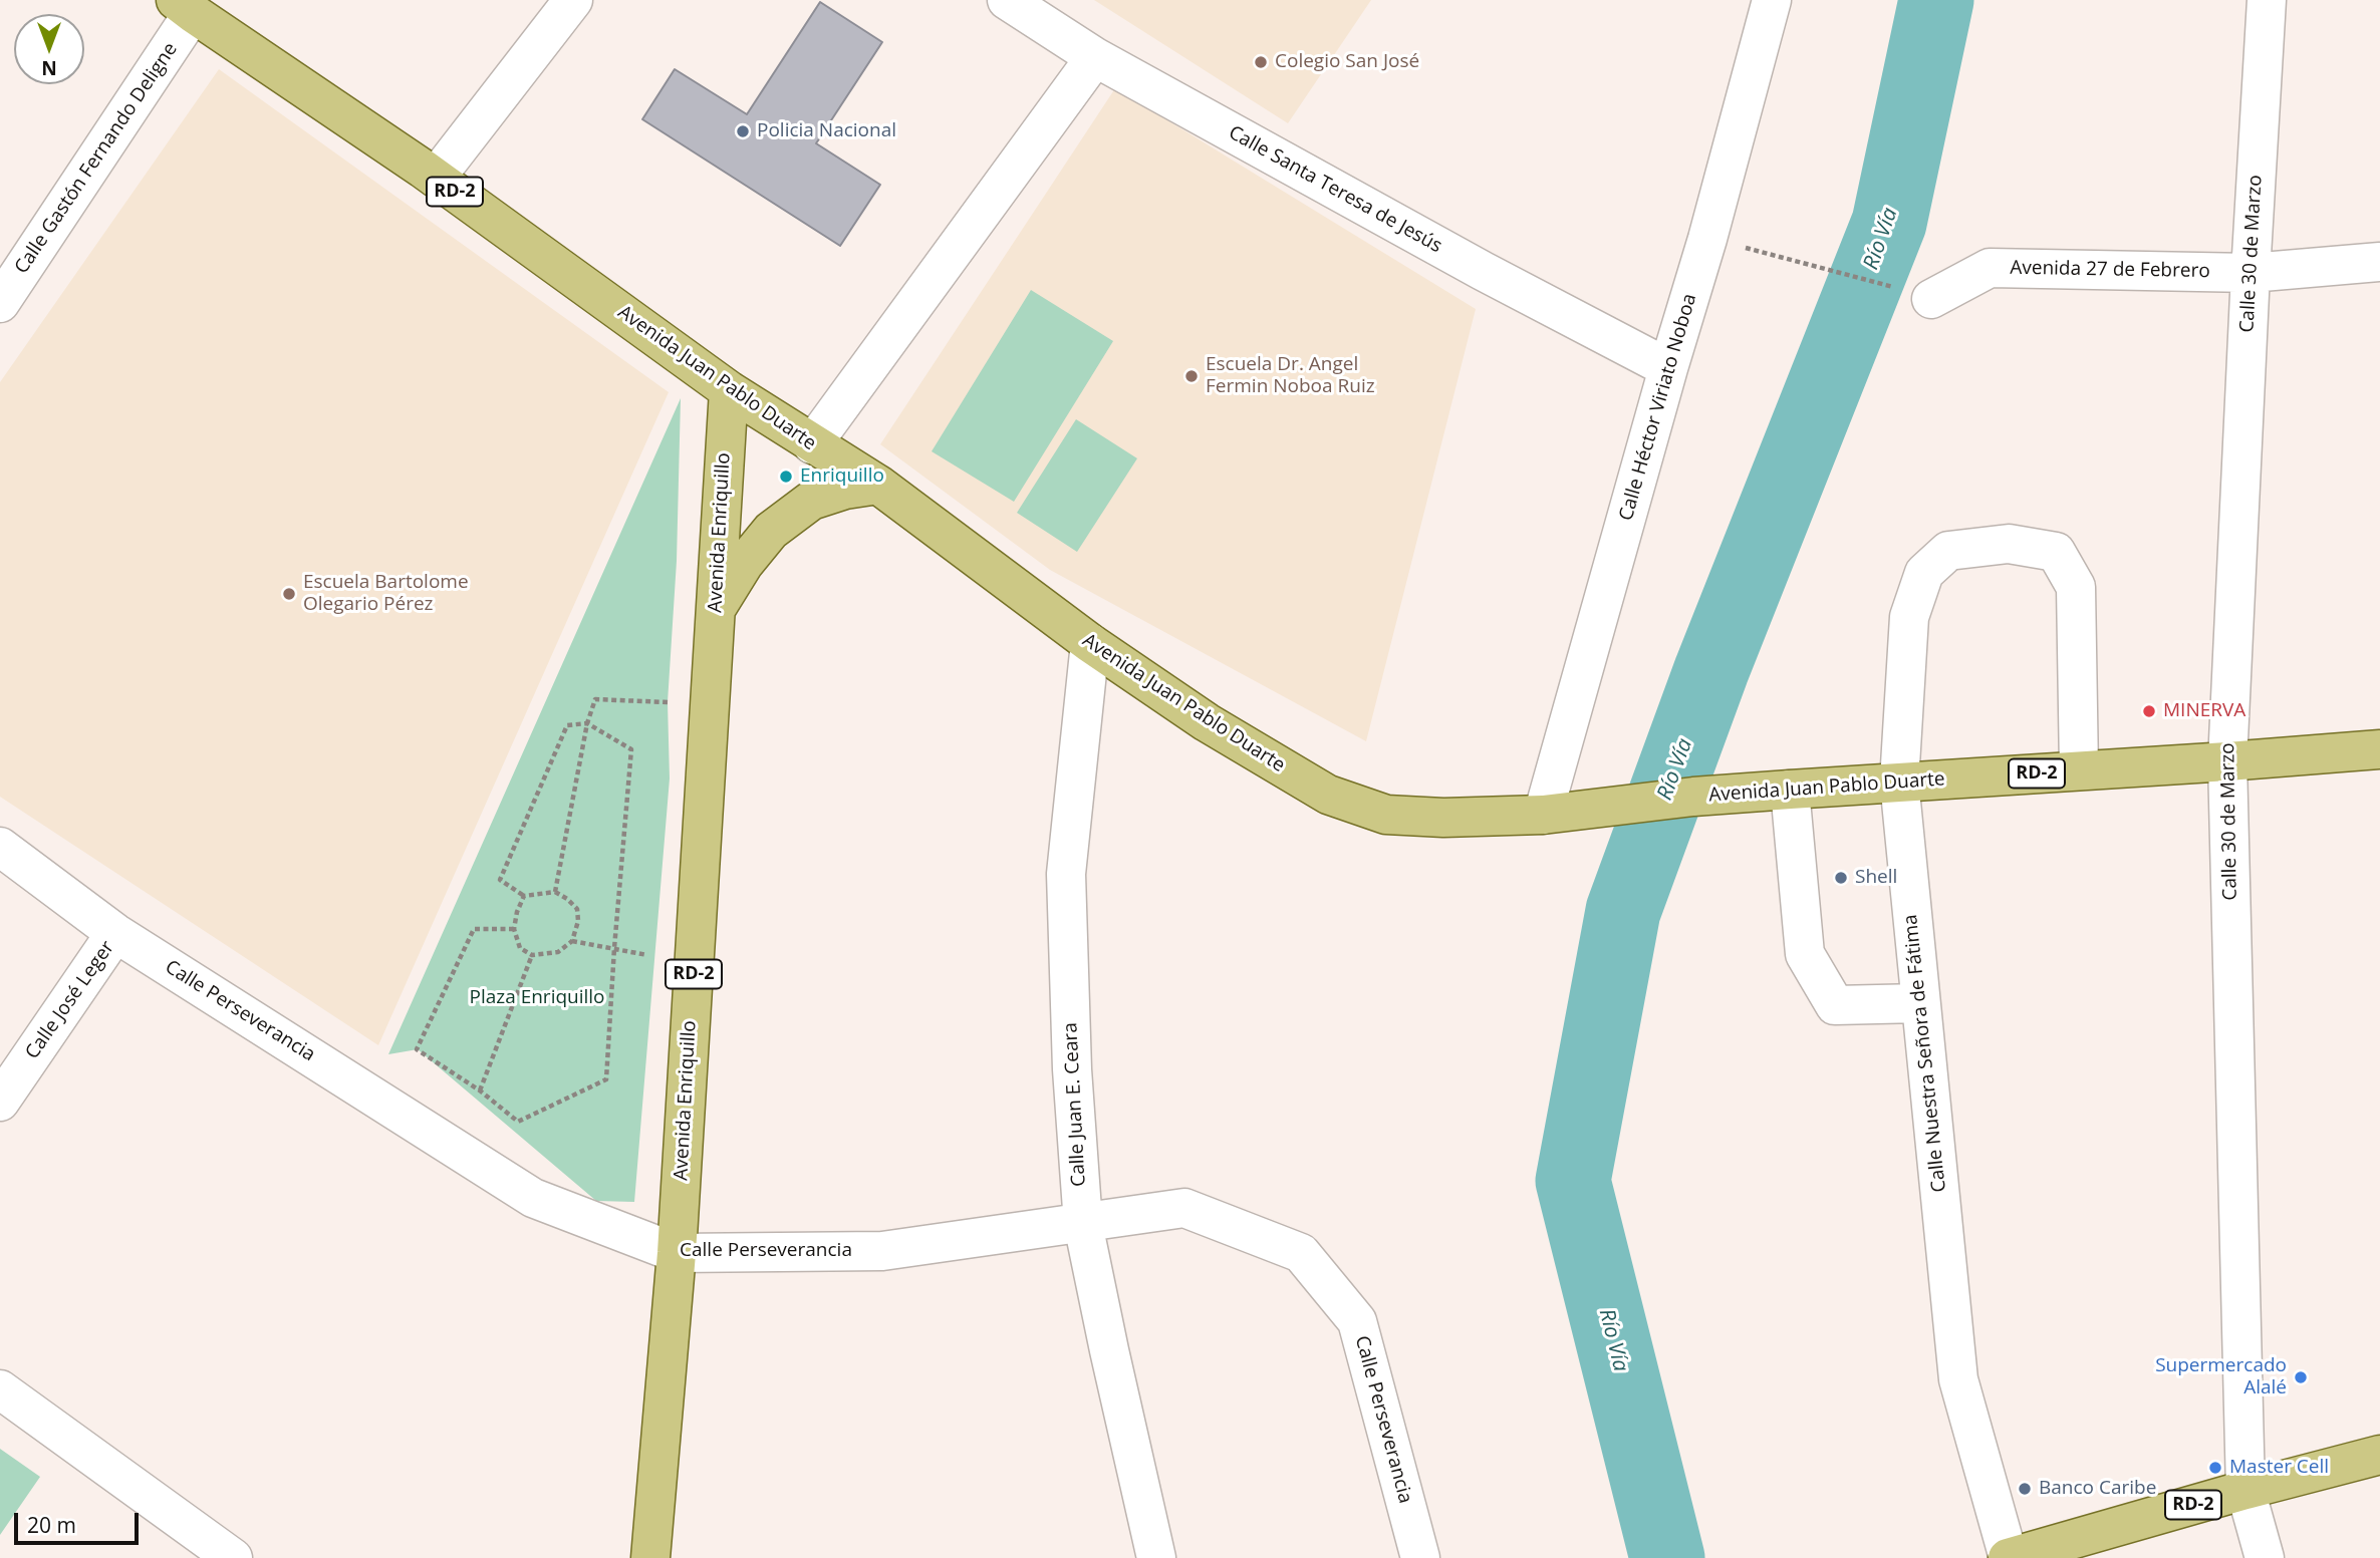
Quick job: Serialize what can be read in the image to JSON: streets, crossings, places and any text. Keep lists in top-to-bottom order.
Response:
{
  "streets": {
    "main road": ["RD-2", "Avenida Juan Pablo Duarte", "Avenida Enriquillo"],
    "street": [
      "Calle Gastón Fernando Deligne",
      "Calle Santa Teresa de Jesús",
      "Calle 30 de Marzo",
      "Avenida 27 de Febrero",
      "Calle Héctor Viriato Noboa",
      "Calle José Leger",
      "Calle Perseverancia",
      "Calle Nuestra Señora de Fátima",
      "Calle Juan E. Ceara"
    ]
  },
  "crossings": [
    ["Calle Gastón Fernando Deligne", "Avenida Juan Pablo Duarte"],
    ["Calle Santa Teresa de Jesús", "Calle Héctor Viriato Noboa"],
    ["RD-2", "Calle 30 de Marzo"],
    ["RD-2", "Avenida Juan Pablo Duarte"],
    ["RD-2", "Avenida Enriquillo"],
    ["RD-2", "Calle Nuestra Señora de Fátima"],
    ["Calle 30 de Marzo", "Avenida 27 de Febrero"],
    ["Calle 30 de Marzo", "Avenida Juan Pablo Duarte"],
    ["Avenida Juan Pablo Duarte", "Calle Héctor Viriato Noboa"],
    ["Avenida Juan Pablo Duarte", "Avenida Enriquillo"],
    ["Avenida Juan Pablo Duarte", "Calle Nuestra Señora de Fátima"],
    ["Avenida Juan Pablo Duarte", "Calle Juan E. Ceara"],
    ["Avenida Enriquillo", "Calle Perseverancia"],
    ["Calle José Leger", "Calle Perseverancia"],
    ["Calle Perseverancia", "Calle Juan E. Ceara"]
  ],
  "water": ["Río Vía"],
  "parks": ["Plaza Enriquillo"],
  "places": [
    "Colegio San José",
    "Policia Nacional",
    "Escuela Dr. Angel Fermin Noboa Ruiz",
    "Enriquillo",
    "Escuela Bartolome Olegario Pérez",
    "MINERVA",
    "Shell",
    "Supermercado Alalé",
    "Master Cell",
    "Banco Caribe"
  ],
  "scale_bar": "20 m",
  "north": "bottom"
}
